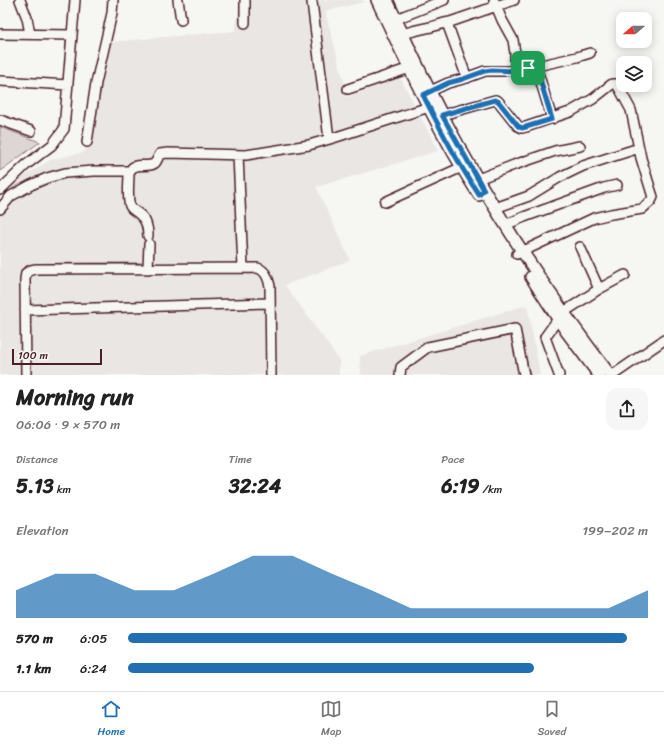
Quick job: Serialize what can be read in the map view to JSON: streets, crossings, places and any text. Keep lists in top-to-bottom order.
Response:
{
  "scale_bar": "100 m",
  "north": "left",
  "page": {
    "scale": "100 m",
    "heading": ["Morning run", "06:06 · 9 × 570 m"],
    "stats": [
      ["Distance", "5.13 km"],
      ["Time", "32:24"],
      ["Pace", "6:19 /km"]
    ],
    "chart": ["Elevation", "199–202 m"],
    "list": [
      {
        "name": "570 m",
        "note": "6:05"
      },
      {
        "name": "1.1 km",
        "note": "6:24"
      }
    ],
    "tabs": ["Home", "Map", "Saved"]
  }
}
